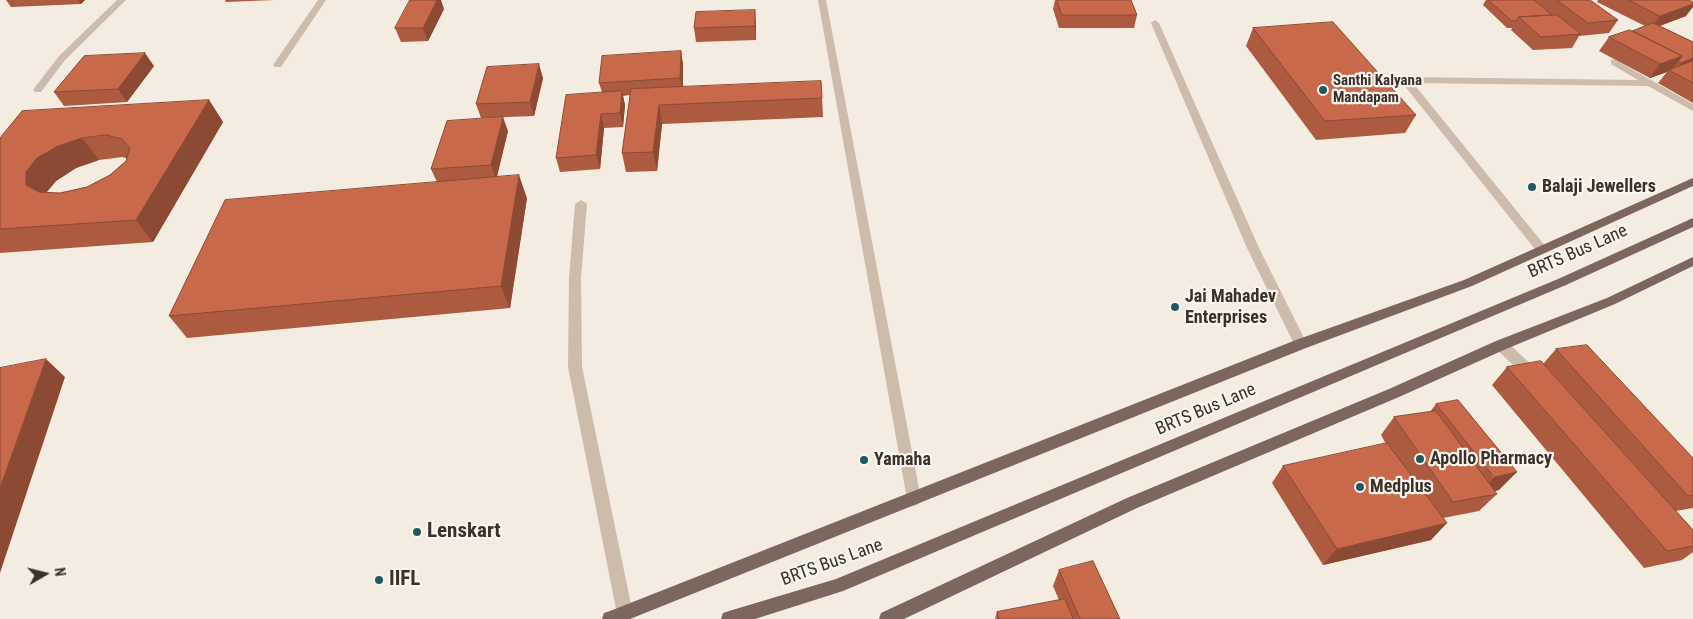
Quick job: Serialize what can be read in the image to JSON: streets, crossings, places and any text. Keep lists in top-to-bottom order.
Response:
{
  "streets": {
    "main road": ["BRTS Bus Lane"]
  },
  "places": [
    "Santhi Kalyana Mandapam",
    "Balaji Jewellers",
    "Jai Mahadev Enterprises",
    "Apollo Pharmacy",
    "Yamaha",
    "Medplus",
    "Lenskart",
    "IIFL"
  ],
  "north": "right"
}
